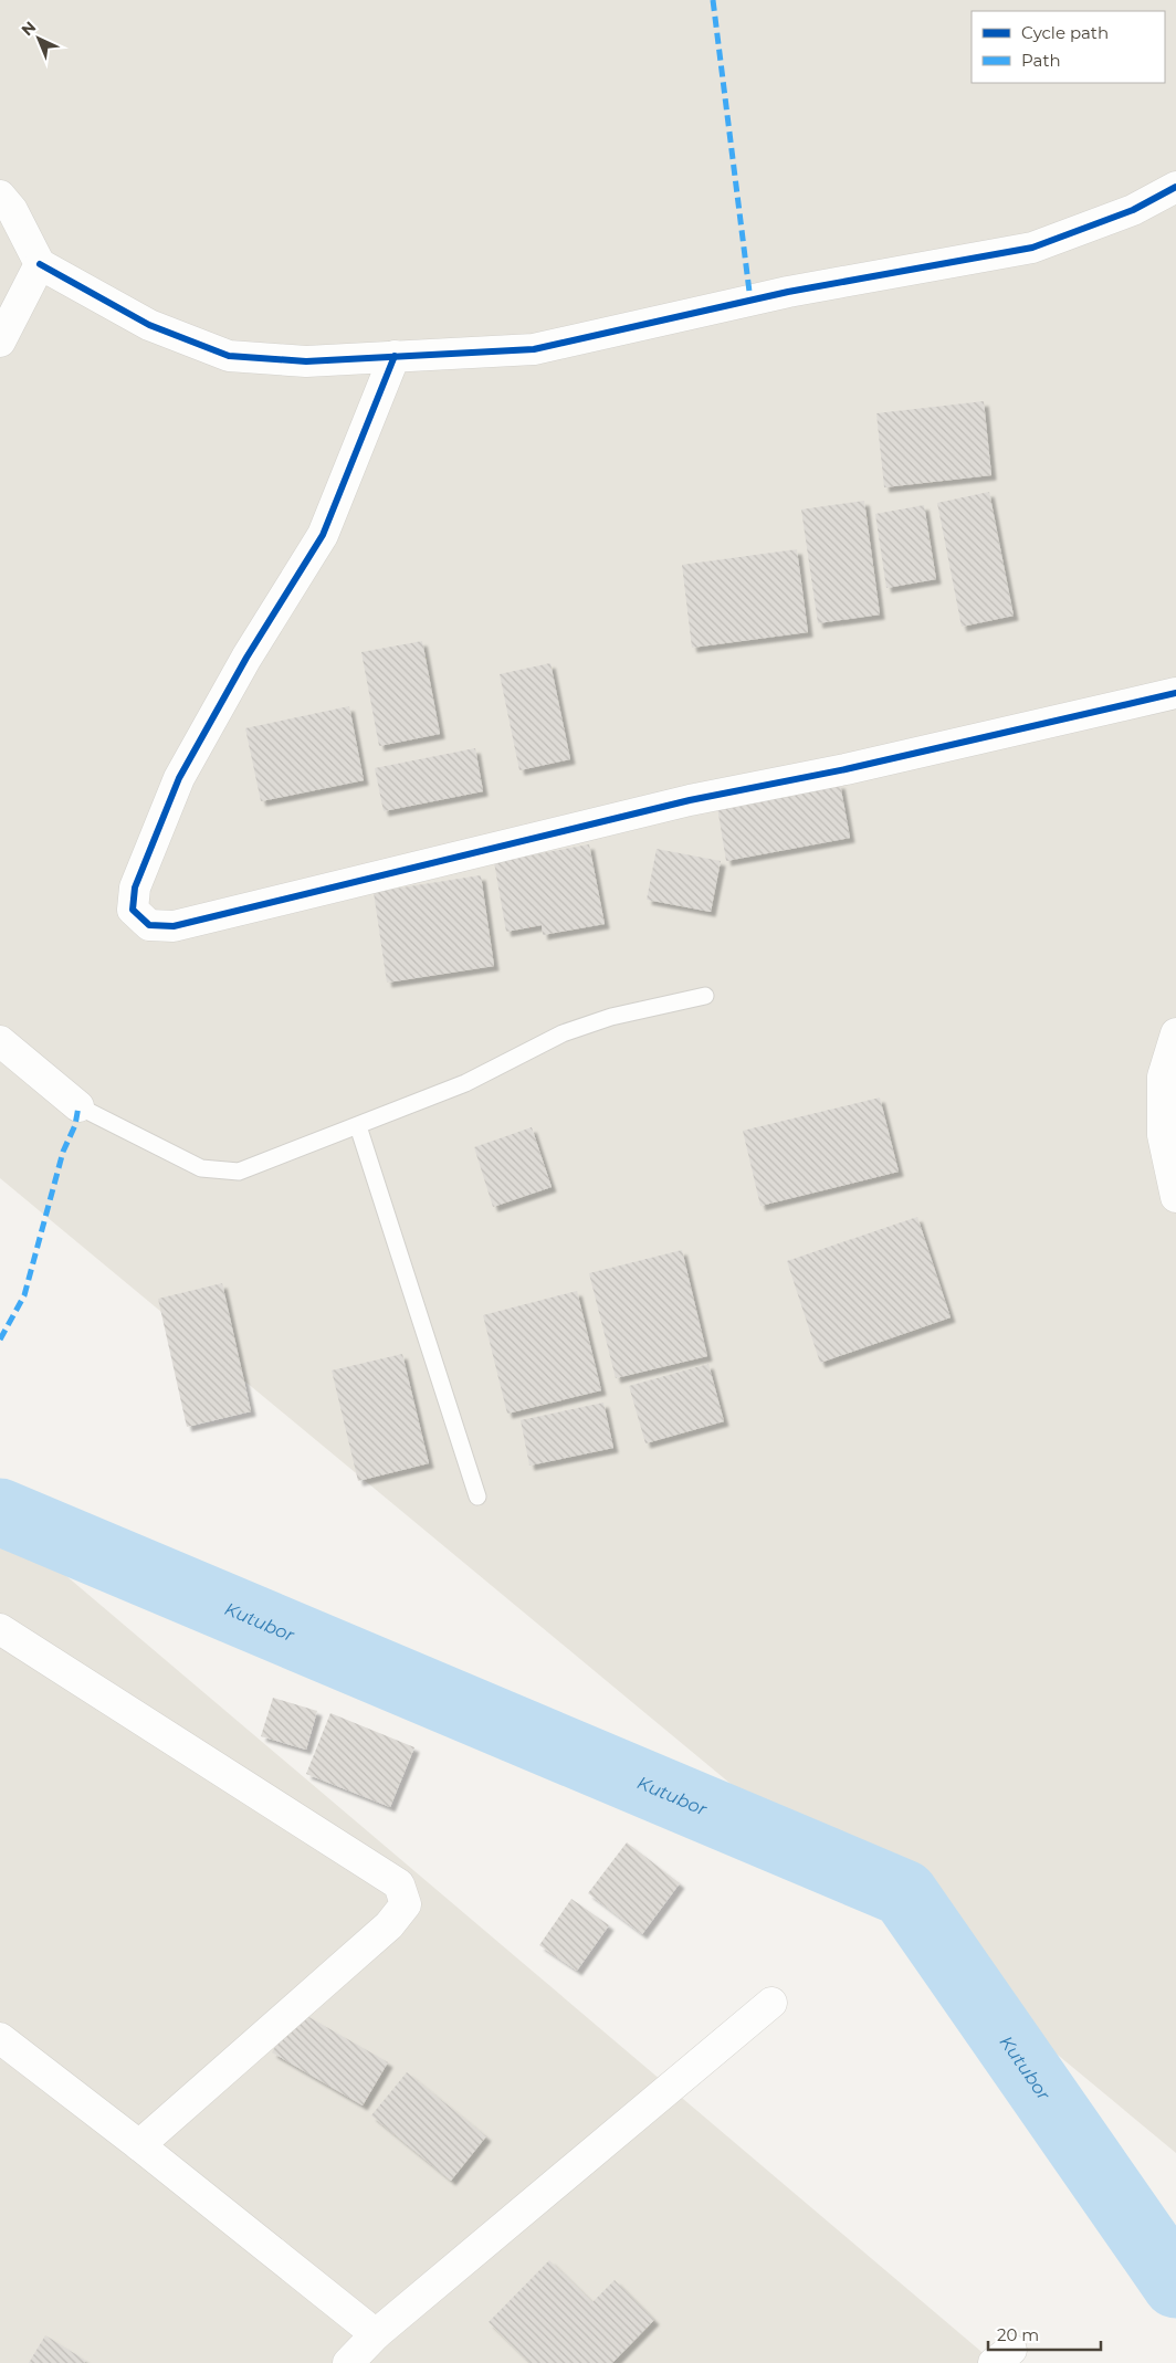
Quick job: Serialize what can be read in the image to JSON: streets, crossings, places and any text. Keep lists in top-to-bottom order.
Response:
{
  "water": ["Kutubor"],
  "legend": ["Cycle path", "Path"],
  "scale_bar": "20 m",
  "north": "top left"
}
